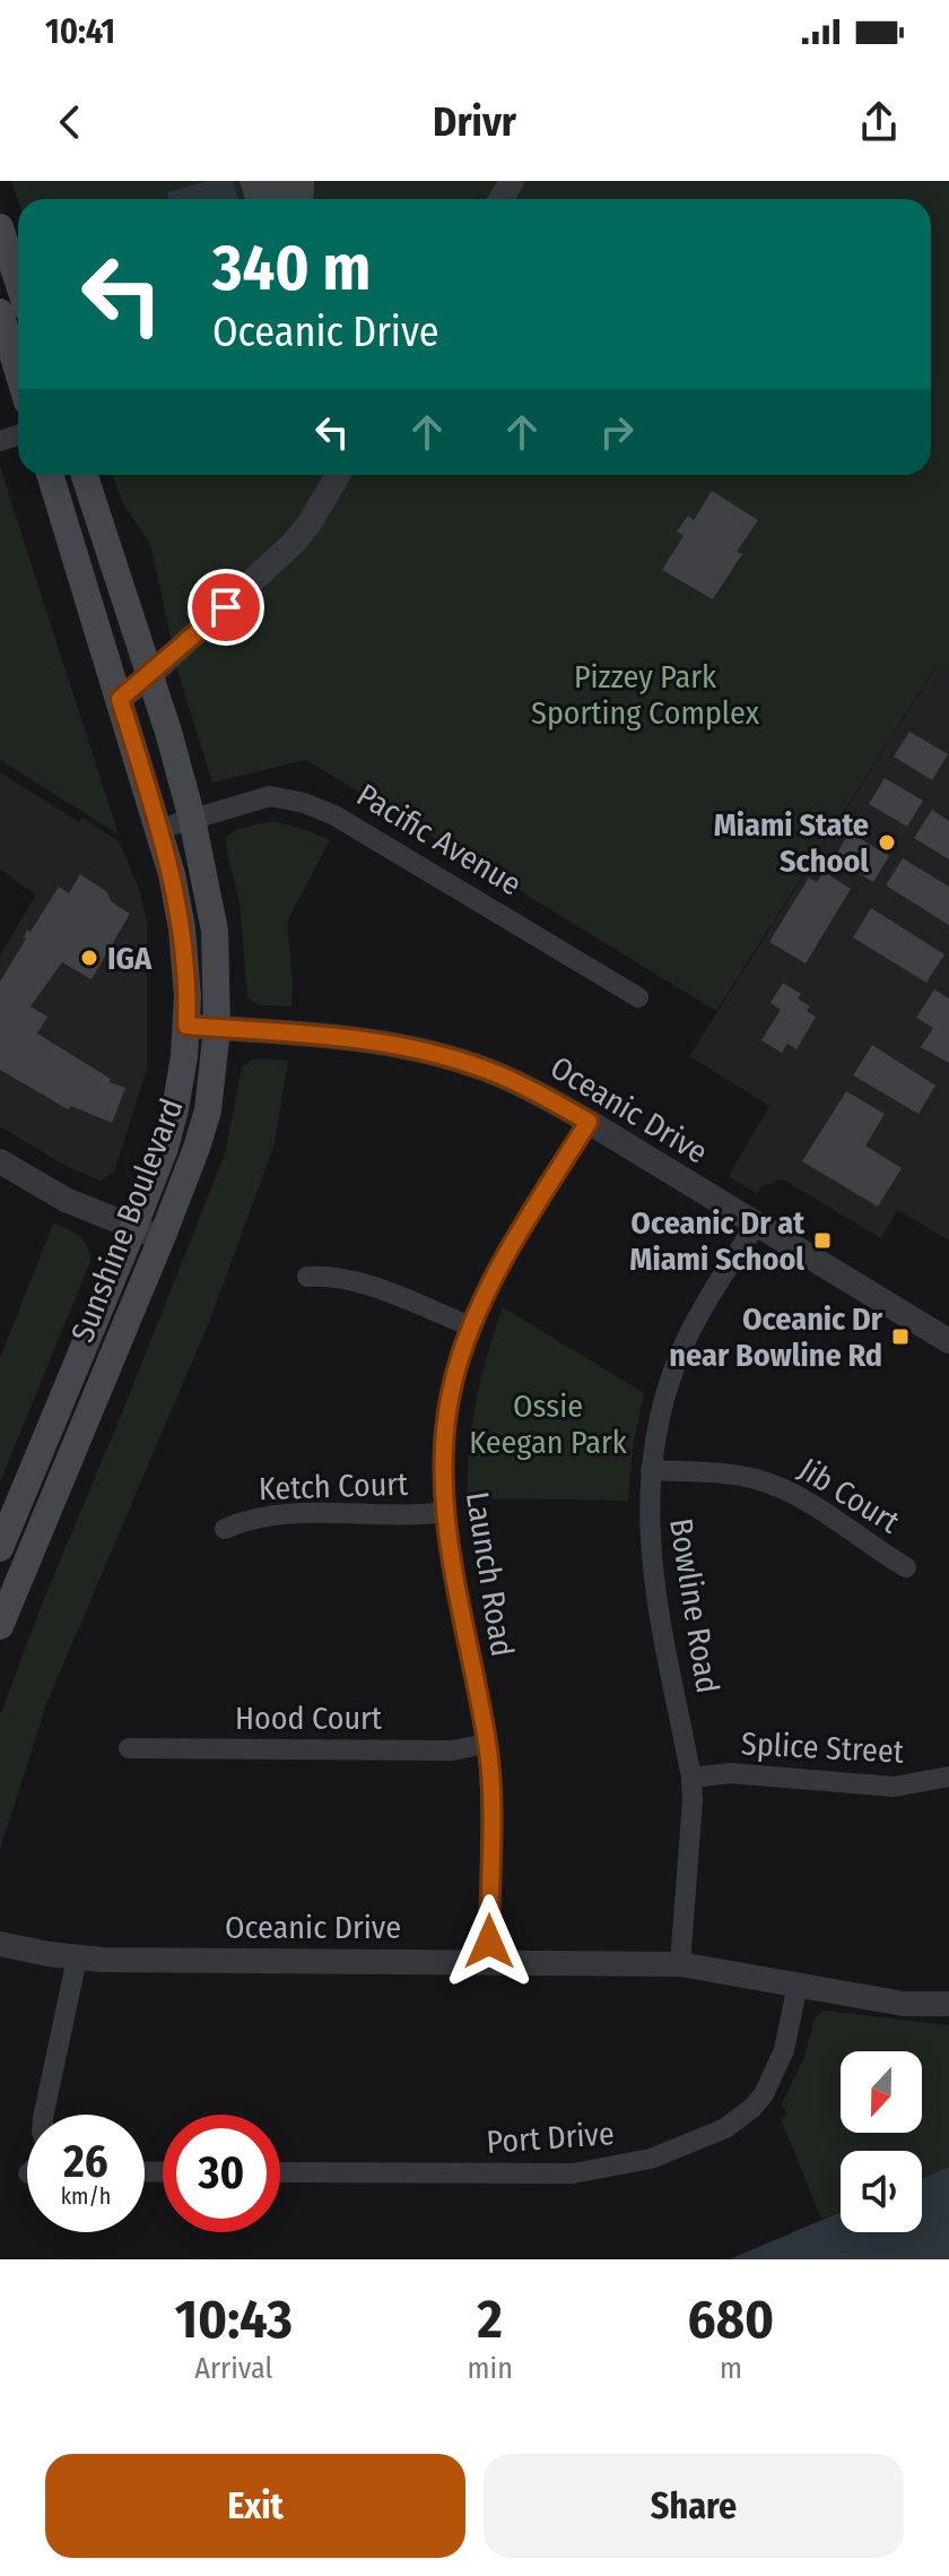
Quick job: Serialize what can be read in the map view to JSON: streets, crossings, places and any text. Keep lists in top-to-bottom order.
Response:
{
  "streets": {
    "main road": ["Sunshine Boulevard"],
    "street": [
      "Pacific Avenue",
      "Oceanic Drive",
      "Ketch Court",
      "Jib Court",
      "Launch Road",
      "Bowline Road",
      "Hood Court",
      "Splice Street",
      "Port Drive"
    ]
  },
  "crossings": [
    ["Pacific Avenue", "Sunshine Boulevard"],
    ["Oceanic Drive", "Sunshine Boulevard"],
    ["Oceanic Drive", "Launch Road"],
    ["Oceanic Drive", "Bowline Road"],
    ["Oceanic Drive", "Port Drive"],
    ["Ketch Court", "Launch Road"],
    ["Jib Court", "Bowline Road"],
    ["Launch Road", "Hood Court"],
    ["Bowline Road", "Splice Street"]
  ],
  "parks": ["Pizzey Park Sporting Complex", "Ossie Keegan Park"],
  "places": {
    "other": ["Miami State School", "IGA"],
    "transit": ["Oceanic Dr at Miami School", "Oceanic Dr near Bowline Rd"]
  },
  "north": "bottom",
  "page": {
    "status": "10:41",
    "header": "Drivr",
    "turn": ["340 m", "Oceanic Drive"],
    "speed": "26 km/h",
    "limit": "30",
    "eta": [
      "10:43",
      "Arrival",
      "2",
      "min",
      "680",
      "m"
    ],
    "buttons": ["Exit", "Share"]
  }
}
